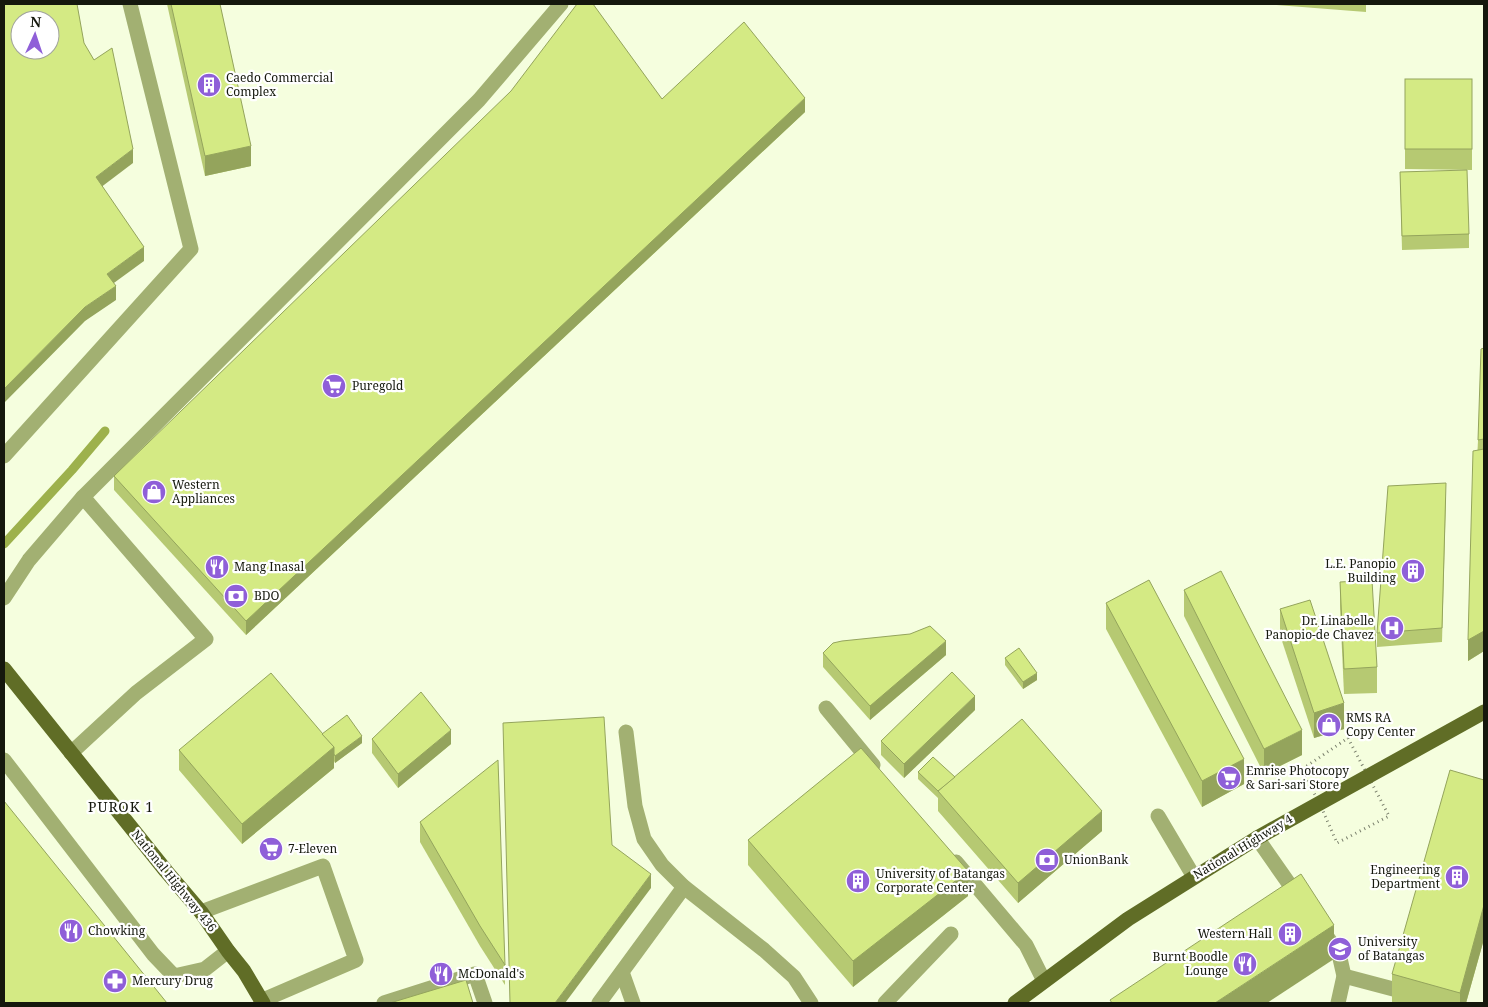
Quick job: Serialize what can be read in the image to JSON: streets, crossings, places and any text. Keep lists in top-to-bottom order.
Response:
{
  "streets": {
    "main road": ["National Highway 4", "National Highway 436"]
  },
  "districts": ["PUROK 1"],
  "places": {
    "building": [
      "Caedo Commercial Complex",
      "L.E. Panopio Building",
      "Engineering Department",
      "University of Batangas Corporate Center",
      "Western Hall"
    ],
    "supermarket": ["Puregold", "Emrise Photocopy & Sari-sari Store", "7-Eleven"],
    "shop": ["Western Appliances", "RMS RA Copy Center"],
    "restaurant": [
      "Mang Inasal",
      "Chowking",
      "Burnt Boodle Lounge",
      "McDonald's"
    ],
    "bank": ["BDO", "UnionBank"],
    "hospital": ["Dr. Linabelle Panopio-de Chavez"],
    "school or university": ["University of Batangas"],
    "pharmacy": ["Mercury Drug"]
  },
  "north": "top"
}
